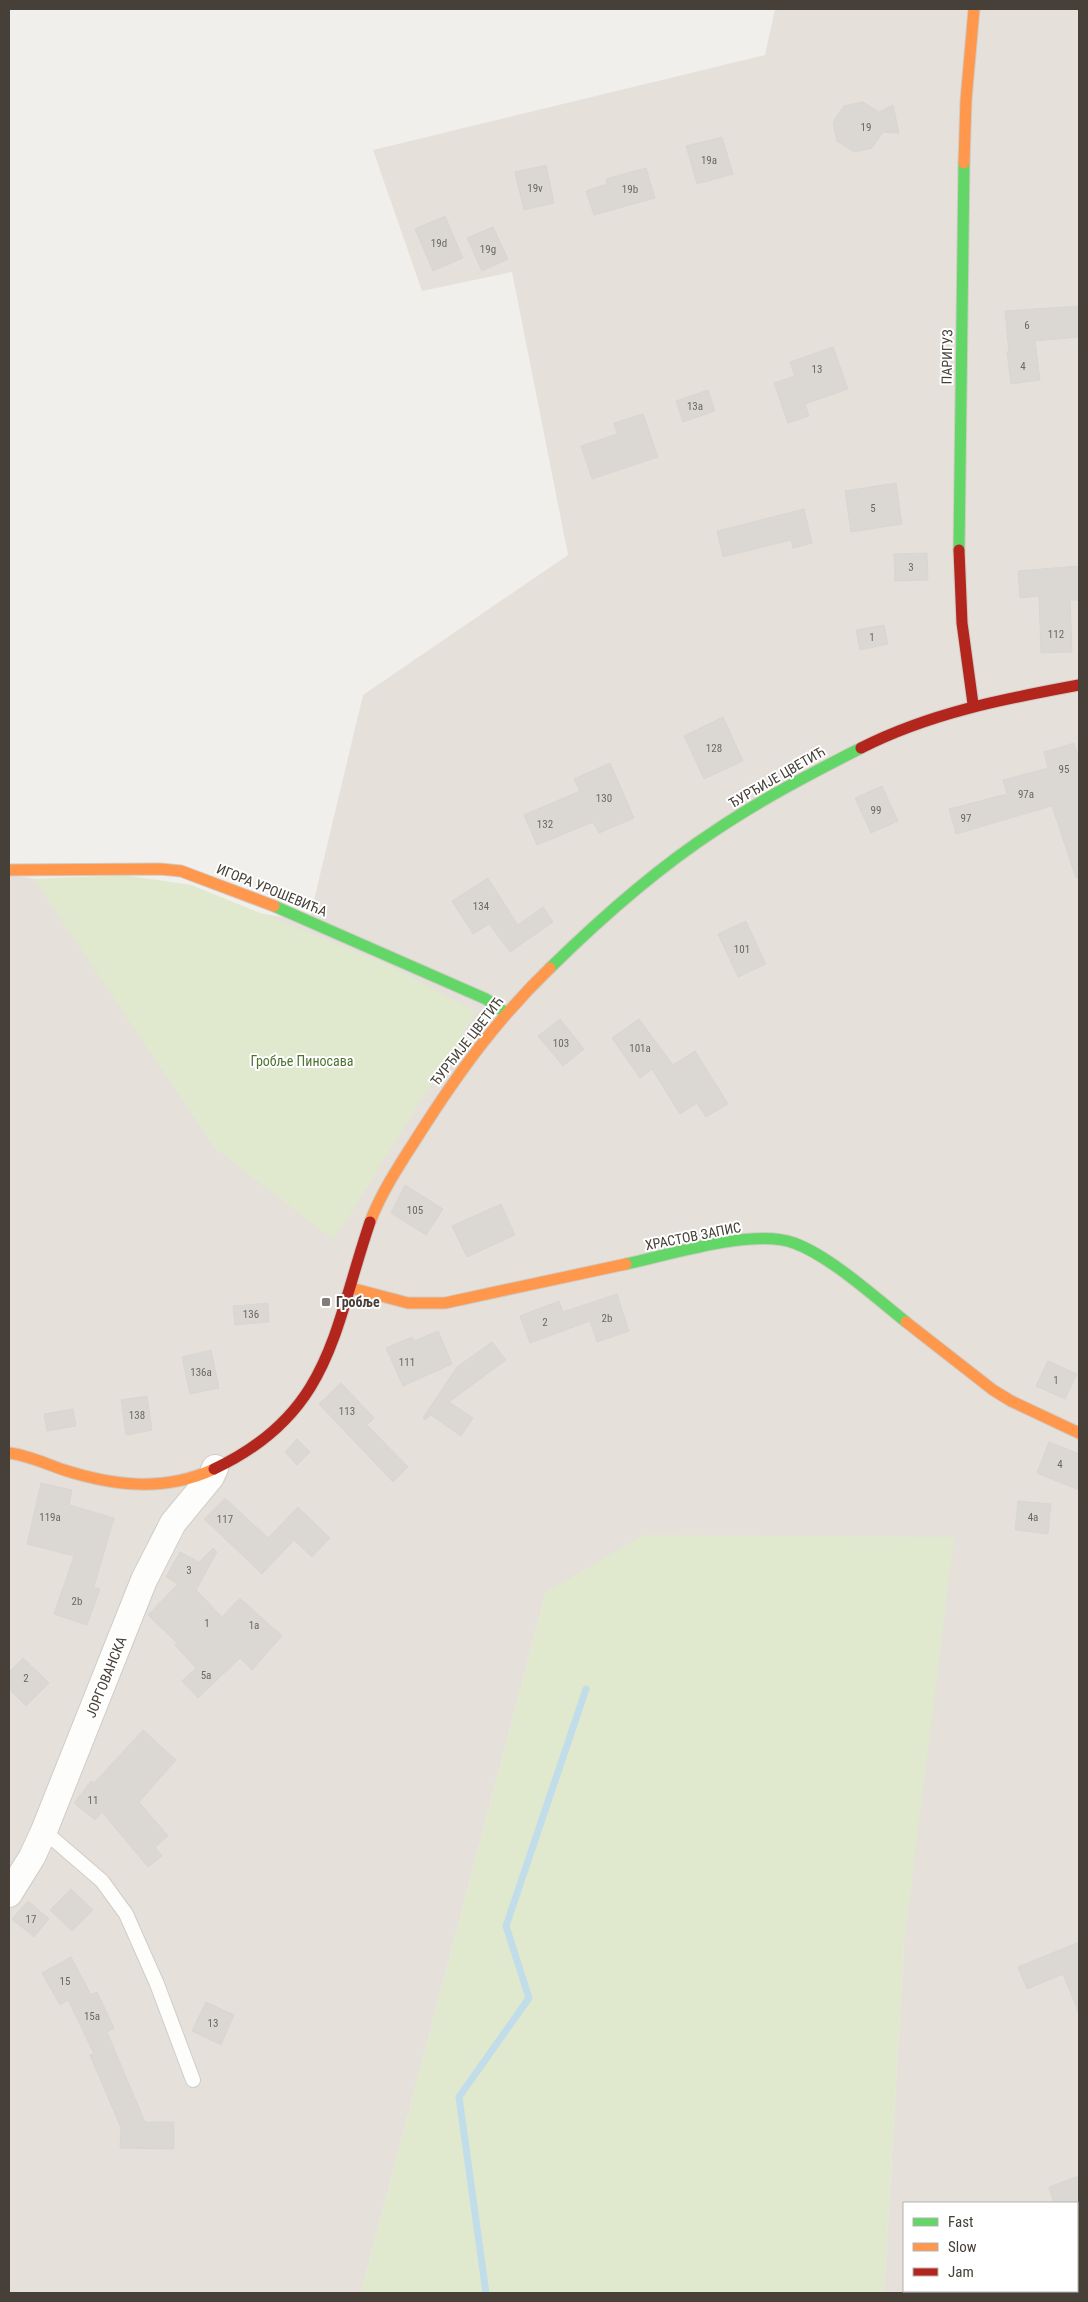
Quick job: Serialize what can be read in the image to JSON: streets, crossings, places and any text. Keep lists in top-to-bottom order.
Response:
{
  "streets": {
    "street": [
      "ПАРИГУЗ",
      "ЂУРЂИЈЕ ЦВЕТИЋ",
      "ИГОРА УРОШЕВИЋА",
      "ХРАСТОВ ЗАПИС",
      "ЈОРГОВАНСКА"
    ]
  },
  "crossings": [
    ["ПАРИГУЗ", "ЂУРЂИЈЕ ЦВЕТИЋ"],
    ["ЂУРЂИЈЕ ЦВЕТИЋ", "ИГОРА УРОШЕВИЋА"],
    ["ЂУРЂИЈЕ ЦВЕТИЋ", "ХРАСТОВ ЗАПИС"],
    ["ЂУРЂИЈЕ ЦВЕТИЋ", "ЈОРГОВАНСКА"]
  ],
  "parks": ["Гробље Пиносава"],
  "places": {
    "transit": ["Гробље"]
  },
  "house_numbers": [
    "19",
    "19a",
    "19v",
    "19b",
    "19d",
    "19g",
    "6",
    "4",
    "13",
    "13a",
    "5",
    "3",
    "112",
    "1",
    "128",
    "95",
    "97a",
    "130",
    "99",
    "97",
    "132",
    "134",
    "101",
    "103",
    "101a",
    "105",
    "136",
    "2b",
    "2",
    "111",
    "136a",
    "1",
    "113",
    "138",
    "4",
    "119a",
    "4a",
    "117",
    "3",
    "2b",
    "1",
    "1a",
    "5a",
    "2",
    "11",
    "17",
    "15",
    "15a",
    "13"
  ],
  "legend": ["Fast", "Slow", "Jam"]
}
